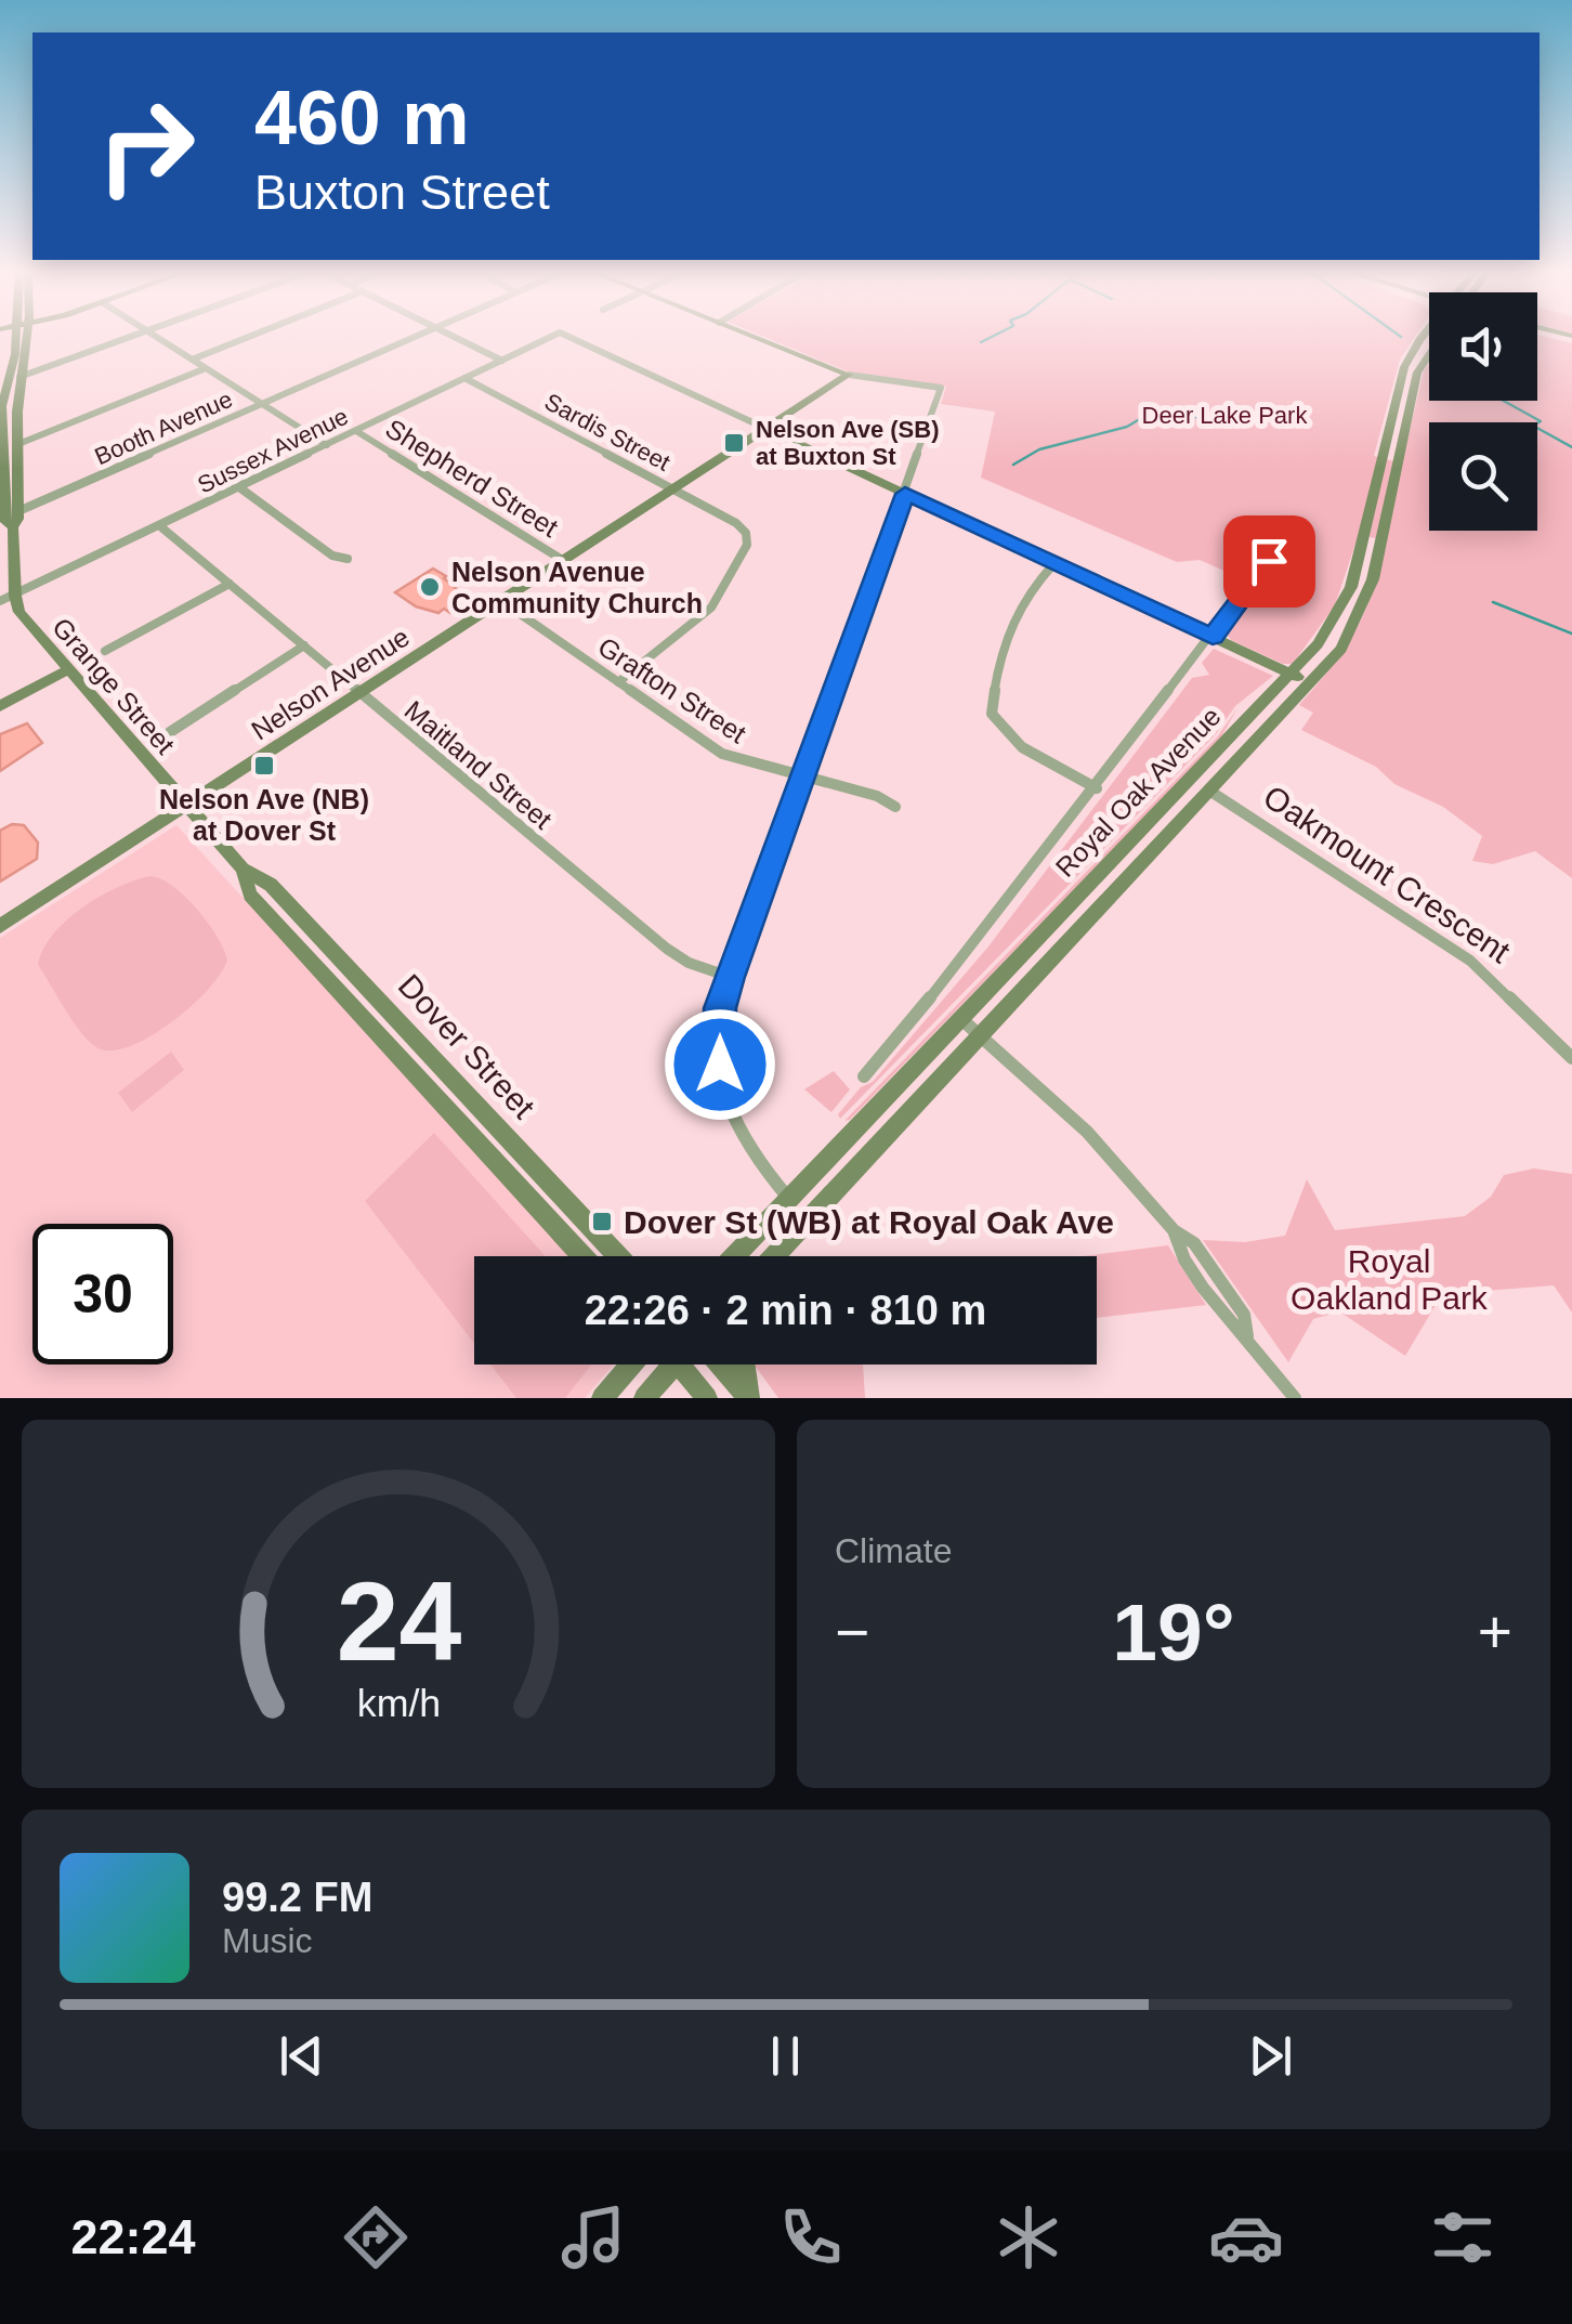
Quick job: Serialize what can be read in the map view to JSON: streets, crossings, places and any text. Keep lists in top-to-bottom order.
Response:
{
  "streets": {
    "main road": [
      "Nelson Avenue",
      "Grange Street",
      "Royal Oak Avenue",
      "Dover Street"
    ],
    "street": [
      "Booth Avenue",
      "Sardis Street",
      "Sussex Avenue",
      "Shepherd Street",
      "Grafton Street",
      "Maitland Street",
      "Oakmount Crescent"
    ]
  },
  "crossings": [
    ["Booth Avenue", "Grange Street"],
    ["Sardis Street", "Sussex Avenue"],
    ["Sardis Street", "Nelson Avenue"],
    ["Sardis Street", "Grafton Street"],
    ["Sussex Avenue", "Shepherd Street"],
    ["Sussex Avenue", "Grange Street"],
    ["Sussex Avenue", "Maitland Street"],
    ["Shepherd Street", "Nelson Avenue"],
    ["Nelson Avenue", "Grange Street"],
    ["Nelson Avenue", "Grafton Street"],
    ["Nelson Avenue", "Maitland Street"],
    ["Nelson Avenue", "Dover Street"],
    ["Grange Street", "Dover Street"],
    ["Royal Oak Avenue", "Oakmount Crescent"]
  ],
  "parks": ["Deer Lake Park", "Royal Oakland Park"],
  "places": {
    "transit": ["Nelson Ave (SB) at Buxton St", "Nelson Ave (NB) at Dover St", "Dover St (WB) at Royal Oak Ave"],
    "other": ["Nelson Avenue Community Church"]
  },
  "page": {
    "turn": ["460 m", "Buxton Street"],
    "limit": "30",
    "trip": "22:26 · 2 min · 810 m",
    "tile": "Climate",
    "heat": ["−", "19°", "+"],
    "song": ["99.2 FM", "Music"],
    "tabs": "22:24",
    "gauge": ["24", "km/h"]
  }
}
